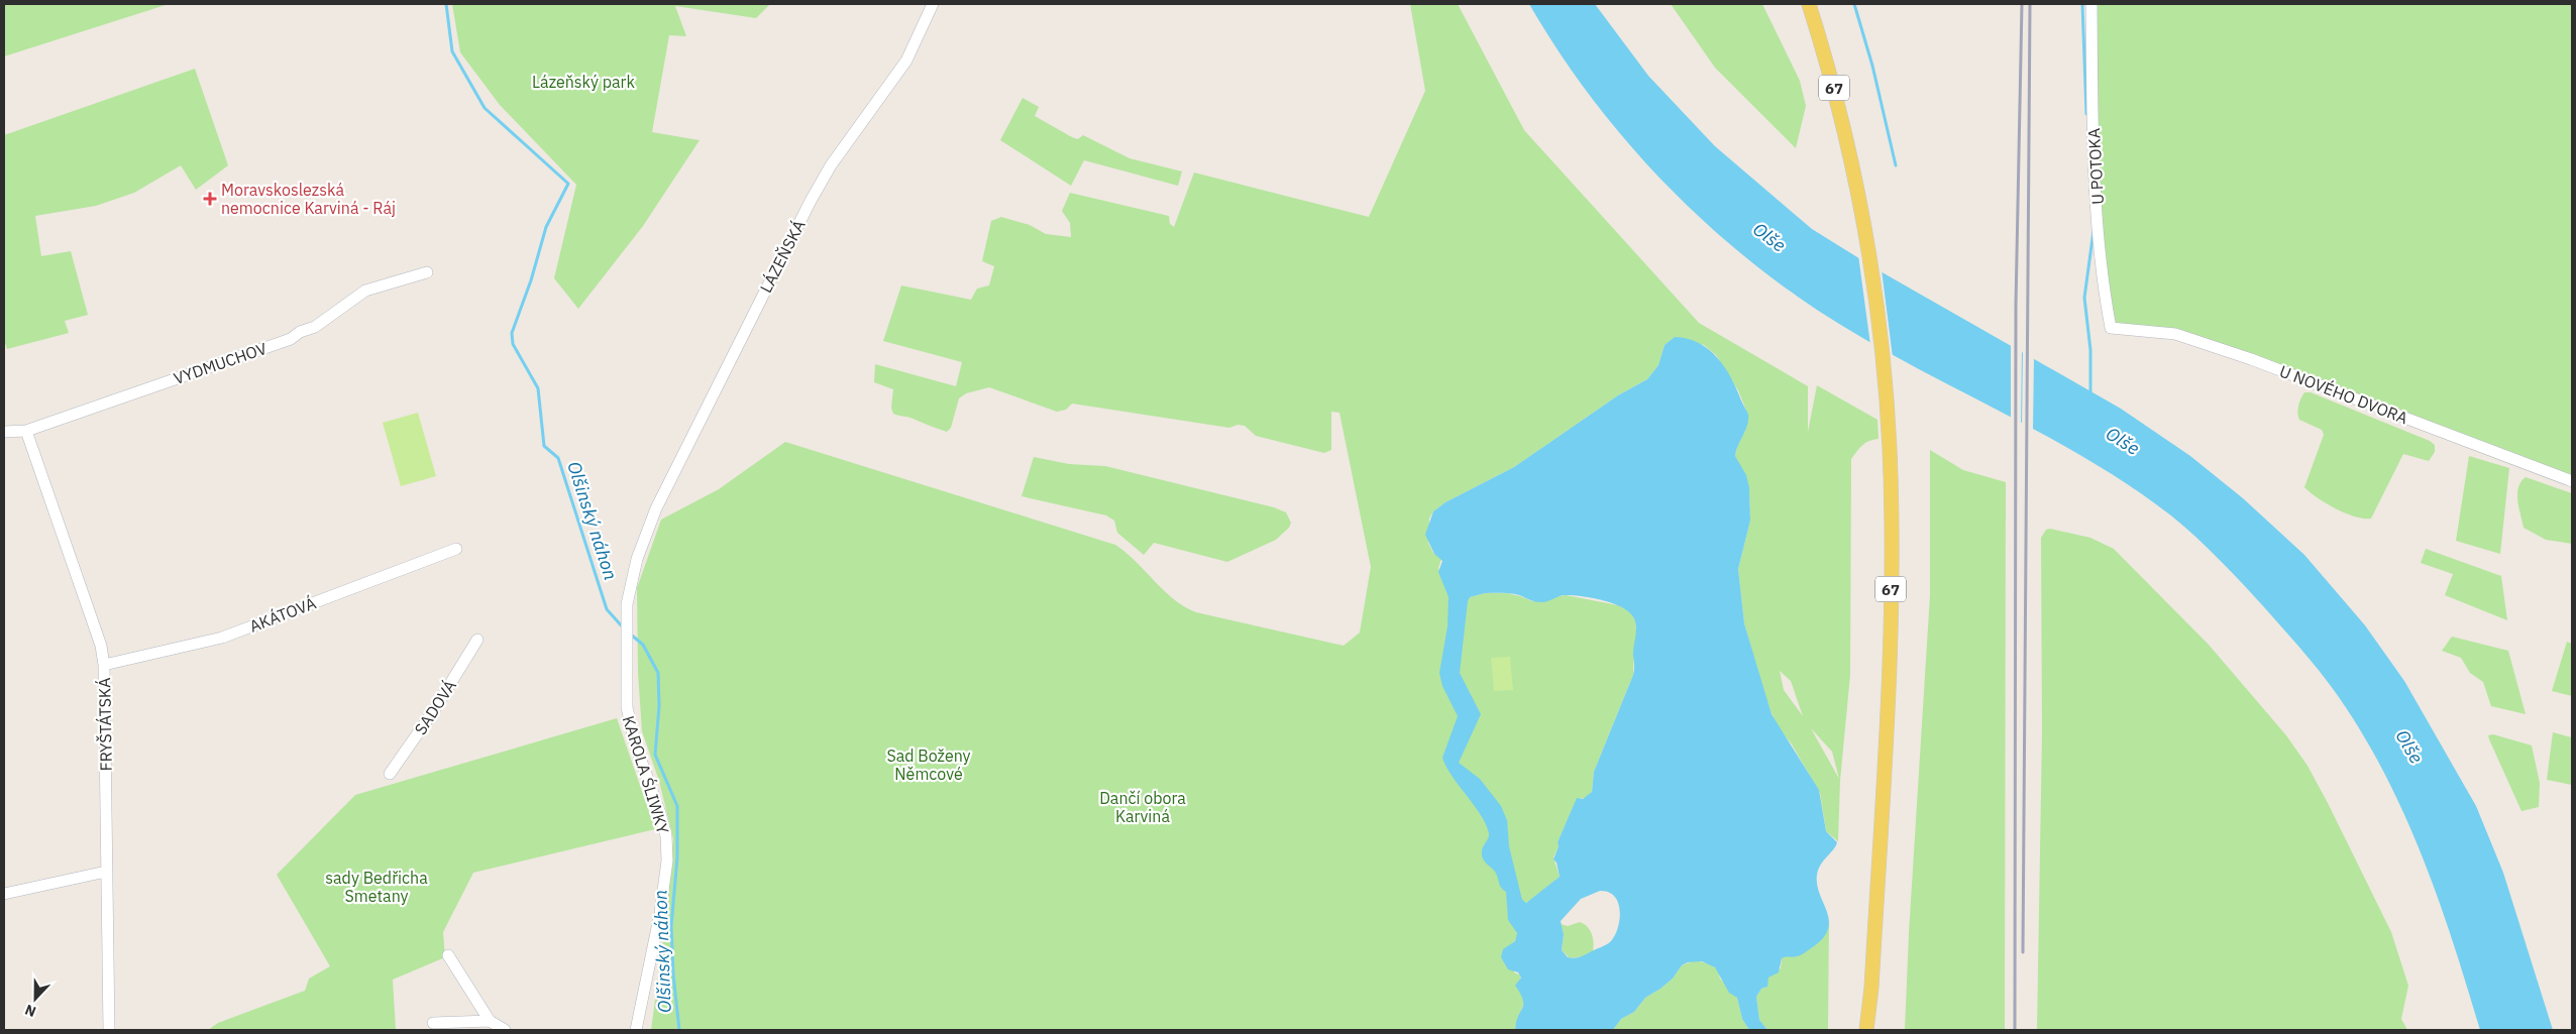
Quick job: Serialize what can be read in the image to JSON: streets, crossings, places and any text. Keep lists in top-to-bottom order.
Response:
{
  "streets": {
    "main road": ["67"],
    "street": [
      "U POTOKA",
      "LÁZEŇSKÁ",
      "VYDMUCHOV",
      "U NOVÉHO DVORA",
      "AKÁTOVÁ",
      "SADOVÁ",
      "FRYŠTÁTSKÁ",
      "KAROLA ŚLIWKY"
    ]
  },
  "crossings": [
    ["U POTOKA", "U NOVÉHO DVORA"],
    ["LÁZEŇSKÁ", "KAROLA ŚLIWKY"],
    ["VYDMUCHOV", "FRYŠTÁTSKÁ"],
    ["AKÁTOVÁ", "FRYŠTÁTSKÁ"]
  ],
  "water": ["Olše", "Olšinský náhon"],
  "parks": [
    "Lázeňský park",
    "Sad Boženy Němcové",
    "Dančí obora Karviná",
    "sady Bedřicha Smetany"
  ],
  "places": {
    "health": ["Moravskoslezská nemocnice Karviná - Ráj"]
  },
  "north": "bottom"
}
